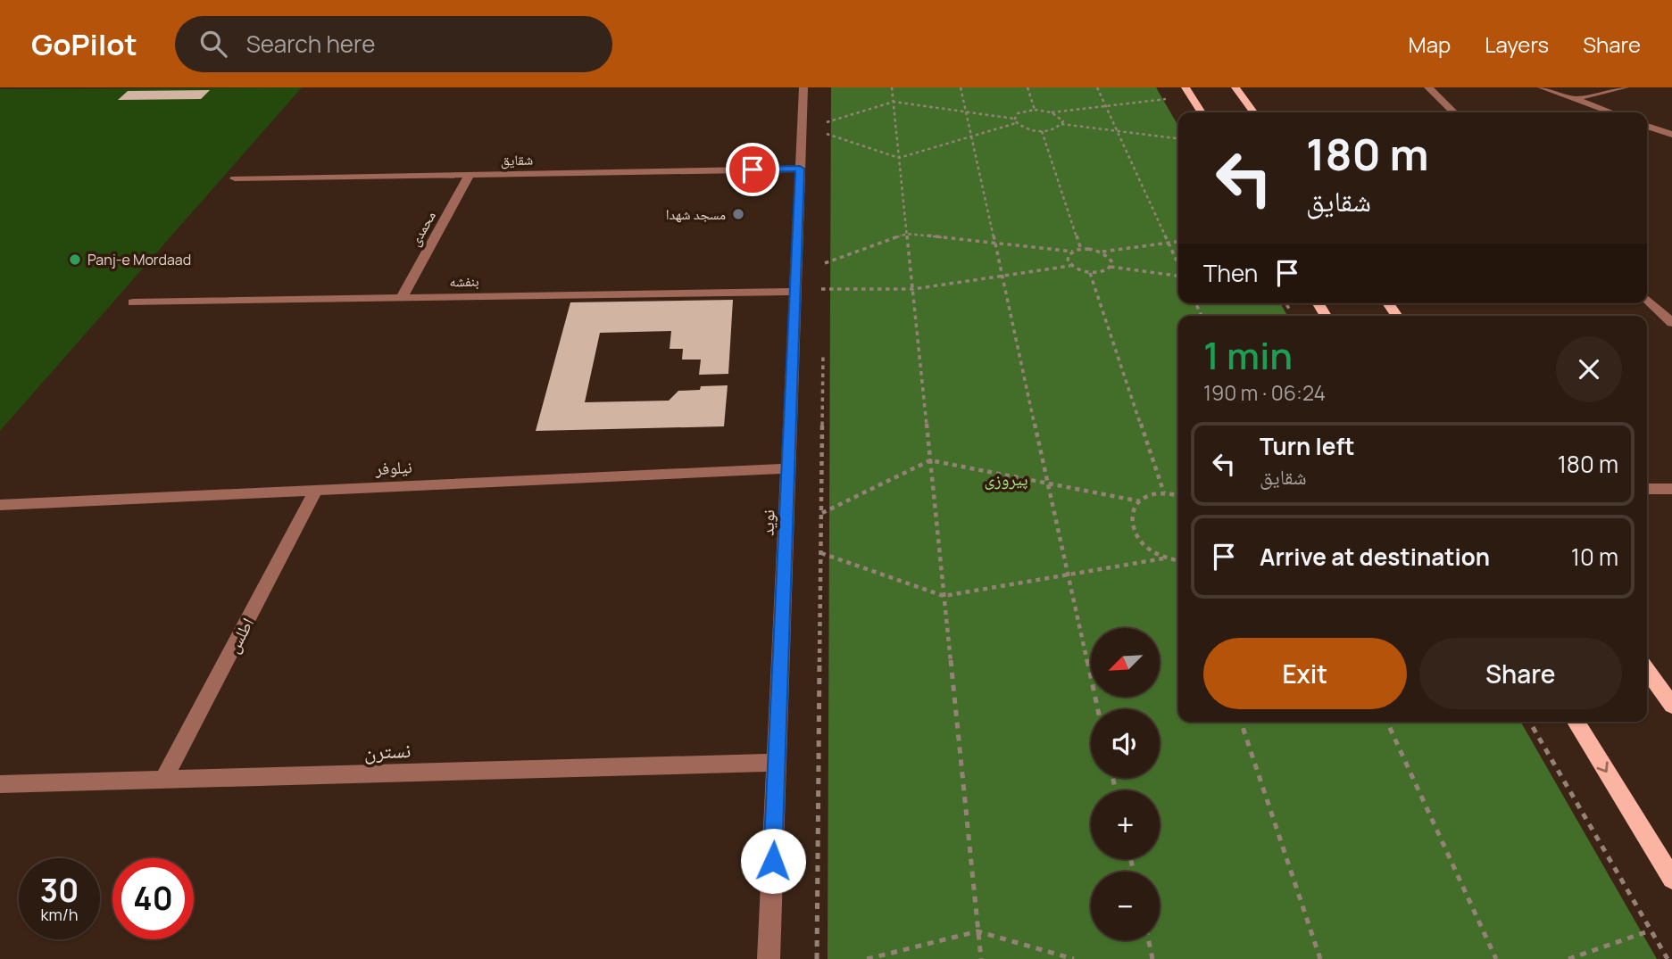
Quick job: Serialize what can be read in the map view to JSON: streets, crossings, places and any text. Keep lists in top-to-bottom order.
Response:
{
  "streets": {
    "street": [
      "شقایق",
      "محمدی",
      "بنفشه",
      "نیلوفر",
      "نوید",
      "اطلس",
      "نسترن"
    ]
  },
  "crossings": [
    ["شقایق", "محمدی"],
    ["شقایق", "نوید"],
    ["محمدی", "بنفشه"],
    ["بنفشه", "نوید"],
    ["نیلوفر", "نوید"],
    ["نیلوفر", "اطلس"],
    ["نوید", "نسترن"],
    ["اطلس", "نسترن"]
  ],
  "parks": ["پیروزی"],
  "places": ["مسجد شهدا", "Panj-e Mordaad"],
  "north": "bottom left",
  "page": {
    "header": "GoPilot",
    "search": "Search here",
    "nav": ["Map", "Layers", "Share"],
    "turn": ["180 m", "شقایق"],
    "then": "Then",
    "heading": ["1 min", "190 m · 06:24"],
    "list": [
      {
        "name": "Turn left",
        "note": "شقایق",
        "value": "180 m"
      },
      {
        "name": "Arrive at destination",
        "value": "10 m"
      }
    ],
    "buttons": ["Exit", "Share"],
    "map_buttons": ["+", "−"],
    "speed": "30 km/h",
    "limit": "40"
  }
}
